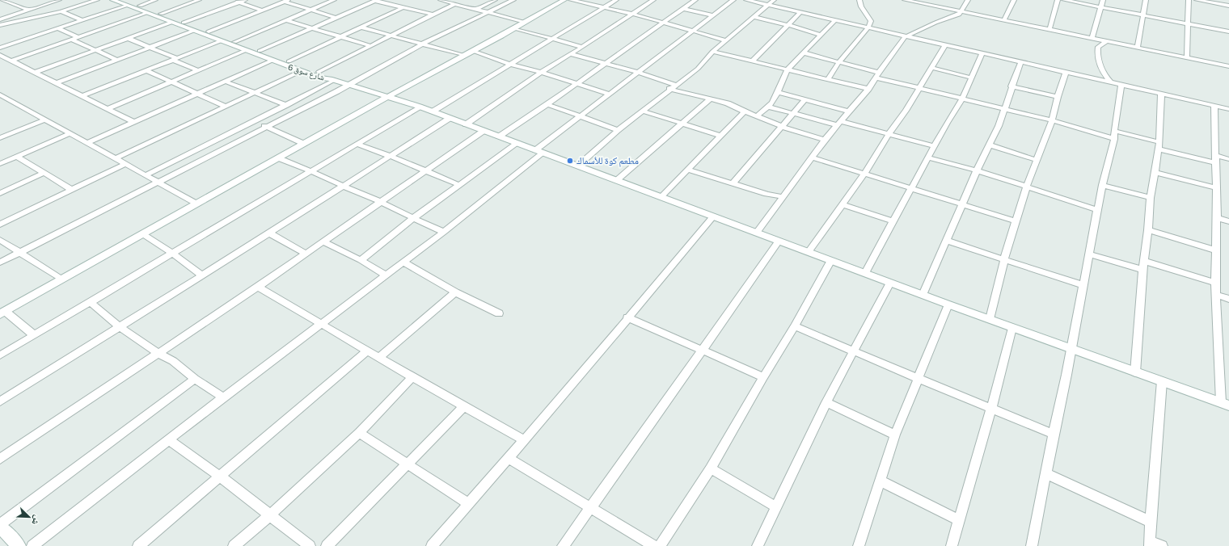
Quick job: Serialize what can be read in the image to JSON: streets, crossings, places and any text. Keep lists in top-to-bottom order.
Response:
{
  "streets": {
    "street": ["شارع سوق 6"]
  },
  "places": ["مطعم كوة للأسماك"],
  "north": "bottom right"
}
